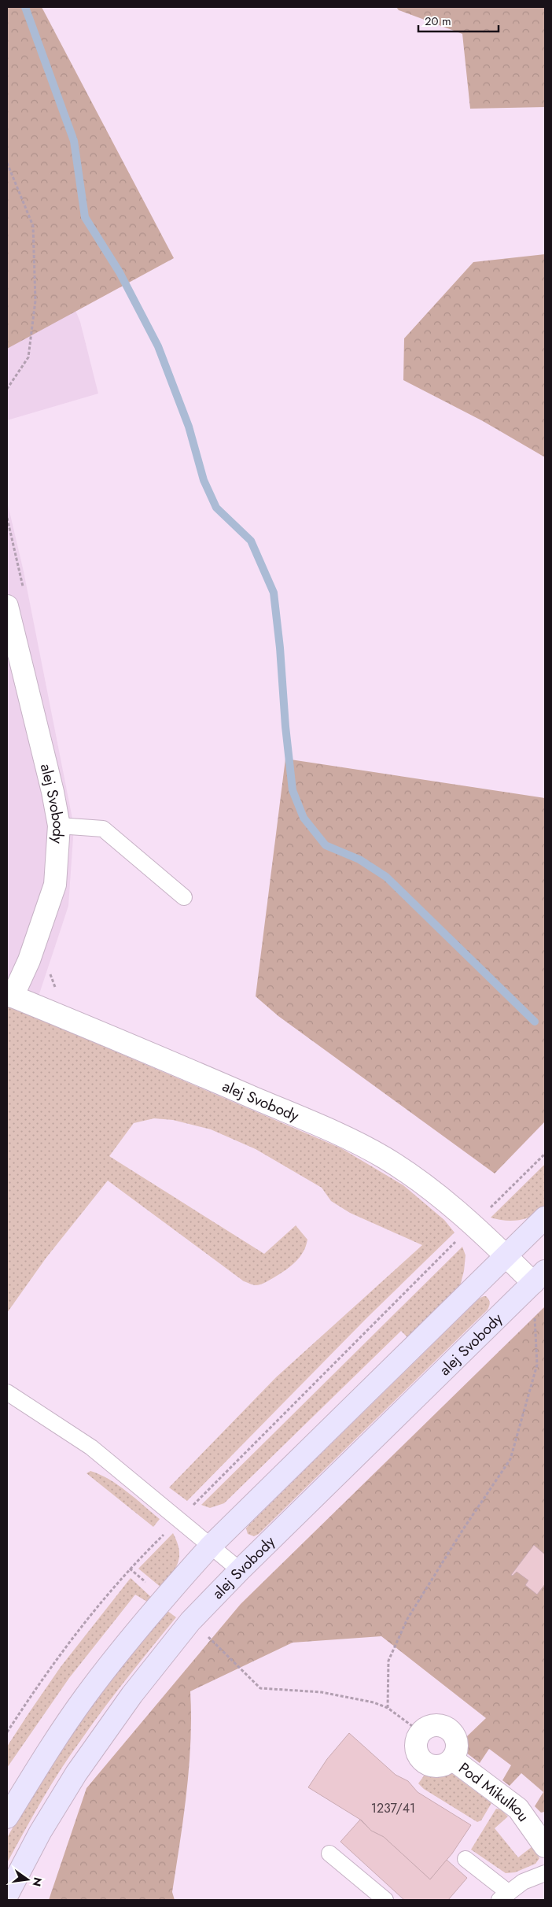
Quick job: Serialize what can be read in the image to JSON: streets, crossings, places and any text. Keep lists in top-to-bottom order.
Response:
{
  "streets": {
    "street": ["alej Svobody", "Pod Mikulkou"]
  },
  "house_numbers": ["1237/41"],
  "scale_bar": "20 m",
  "north": "right"
}
